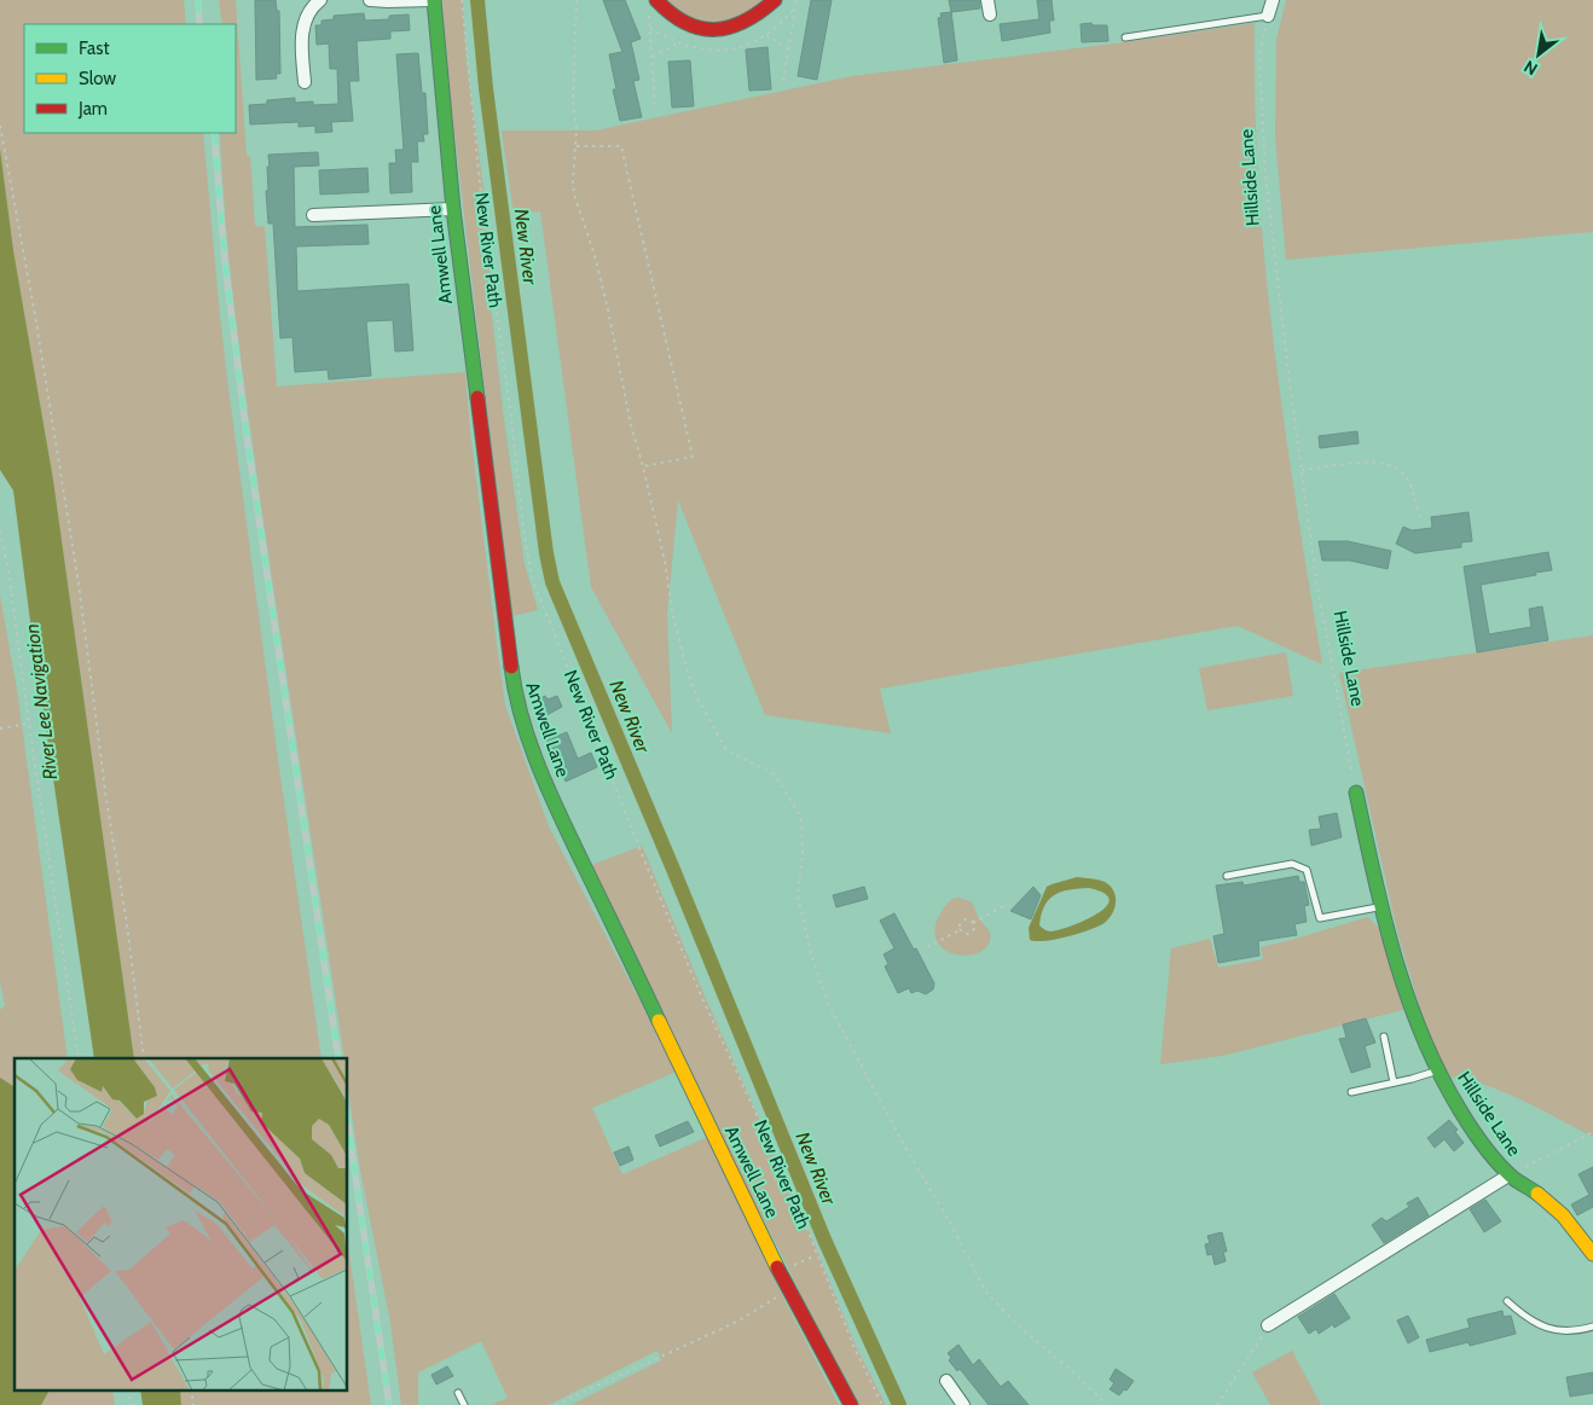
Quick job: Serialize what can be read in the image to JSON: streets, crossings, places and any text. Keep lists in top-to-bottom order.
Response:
{
  "streets": {
    "street": ["Hillside Lane", "Amwell Lane"],
    "path": ["New River Path"]
  },
  "water": ["New River", "River Lee Navigation"],
  "legend": ["Fast", "Slow", "Jam"],
  "north": "bottom left"
}
